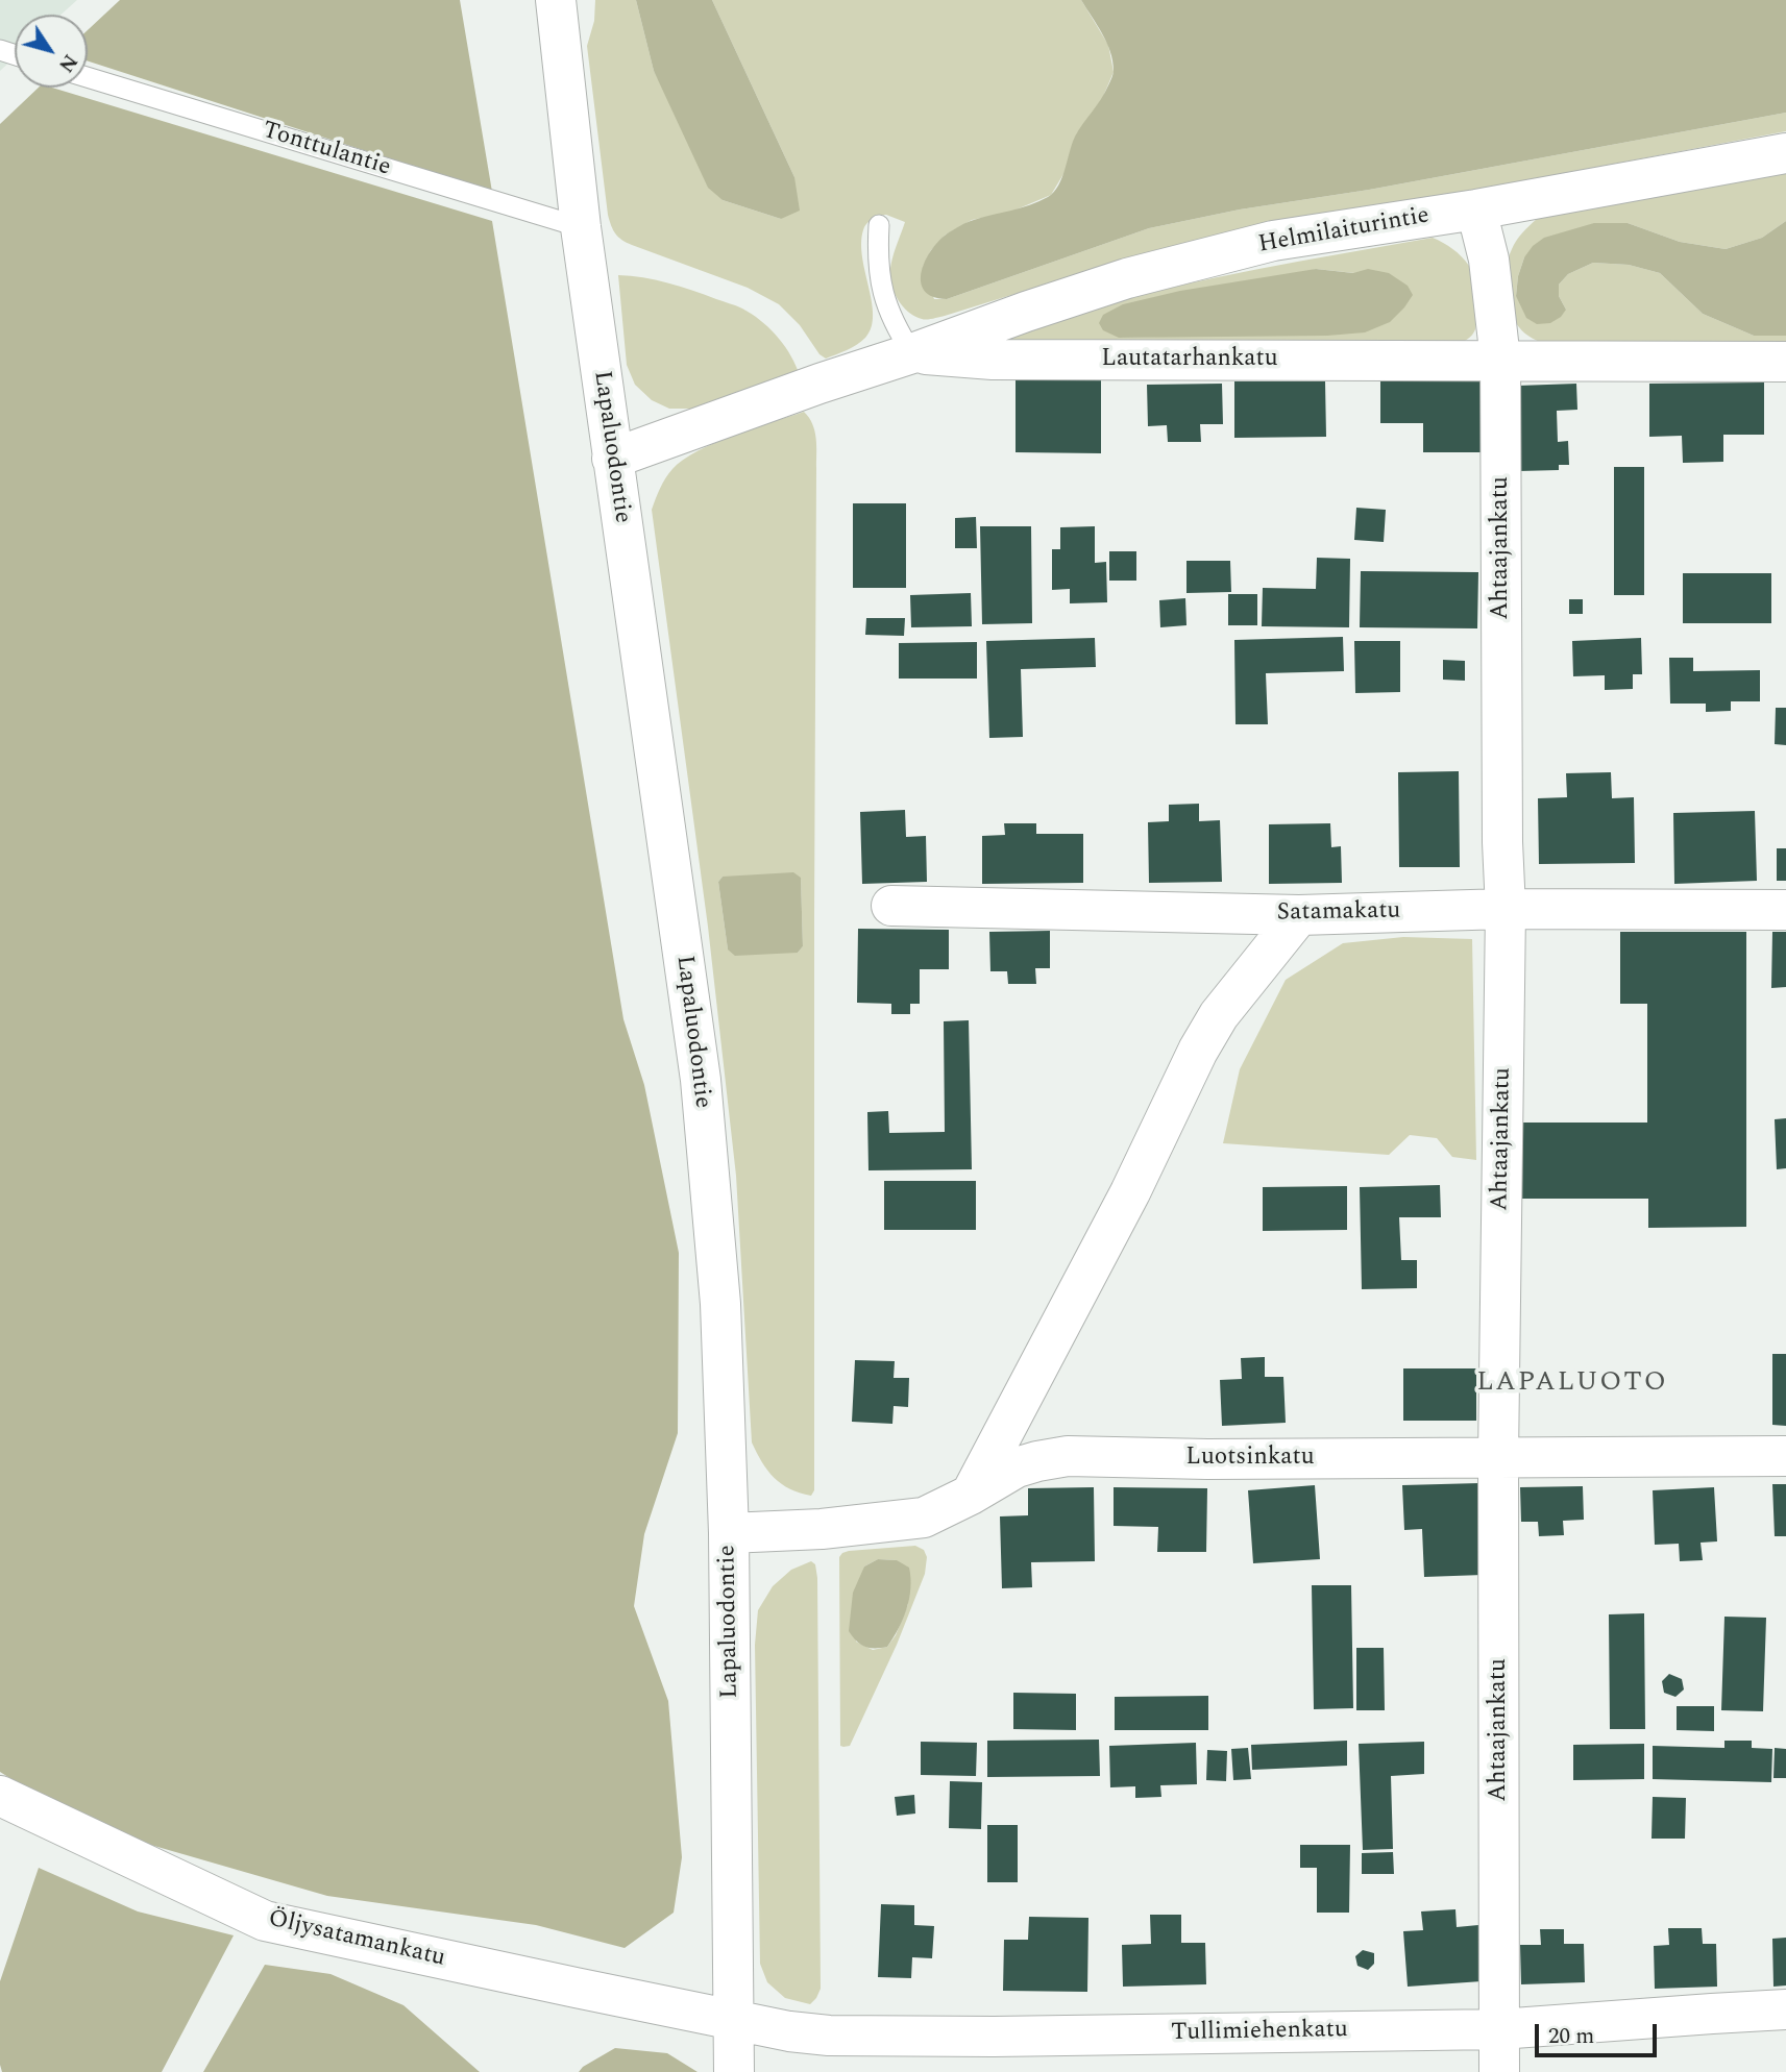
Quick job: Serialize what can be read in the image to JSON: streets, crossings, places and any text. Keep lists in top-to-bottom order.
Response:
{
  "streets": {
    "street": [
      "Helmilaiturintie",
      "Lautatarhankatu",
      "Lapaluodontie",
      "Ahtaajankatu",
      "Satamakatu",
      "Luotsinkatu",
      "Öljysatamankatu",
      "Tullimiehenkatu"
    ],
    "lane": ["Tonttulantie"]
  },
  "crossings": [
    ["Tonttulantie", "Lapaluodontie"],
    ["Helmilaiturintie", "Lautatarhankatu"],
    ["Helmilaiturintie", "Ahtaajankatu"],
    ["Lautatarhankatu", "Lapaluodontie"],
    ["Lautatarhankatu", "Ahtaajankatu"],
    ["Lapaluodontie", "Luotsinkatu"],
    ["Lapaluodontie", "Öljysatamankatu"],
    ["Lapaluodontie", "Tullimiehenkatu"],
    ["Ahtaajankatu", "Satamakatu"],
    ["Ahtaajankatu", "Luotsinkatu"],
    ["Ahtaajankatu", "Tullimiehenkatu"],
    ["Öljysatamankatu", "Tullimiehenkatu"]
  ],
  "districts": ["LAPALUOTO"],
  "scale_bar": "20 m",
  "north": "bottom right"
}
